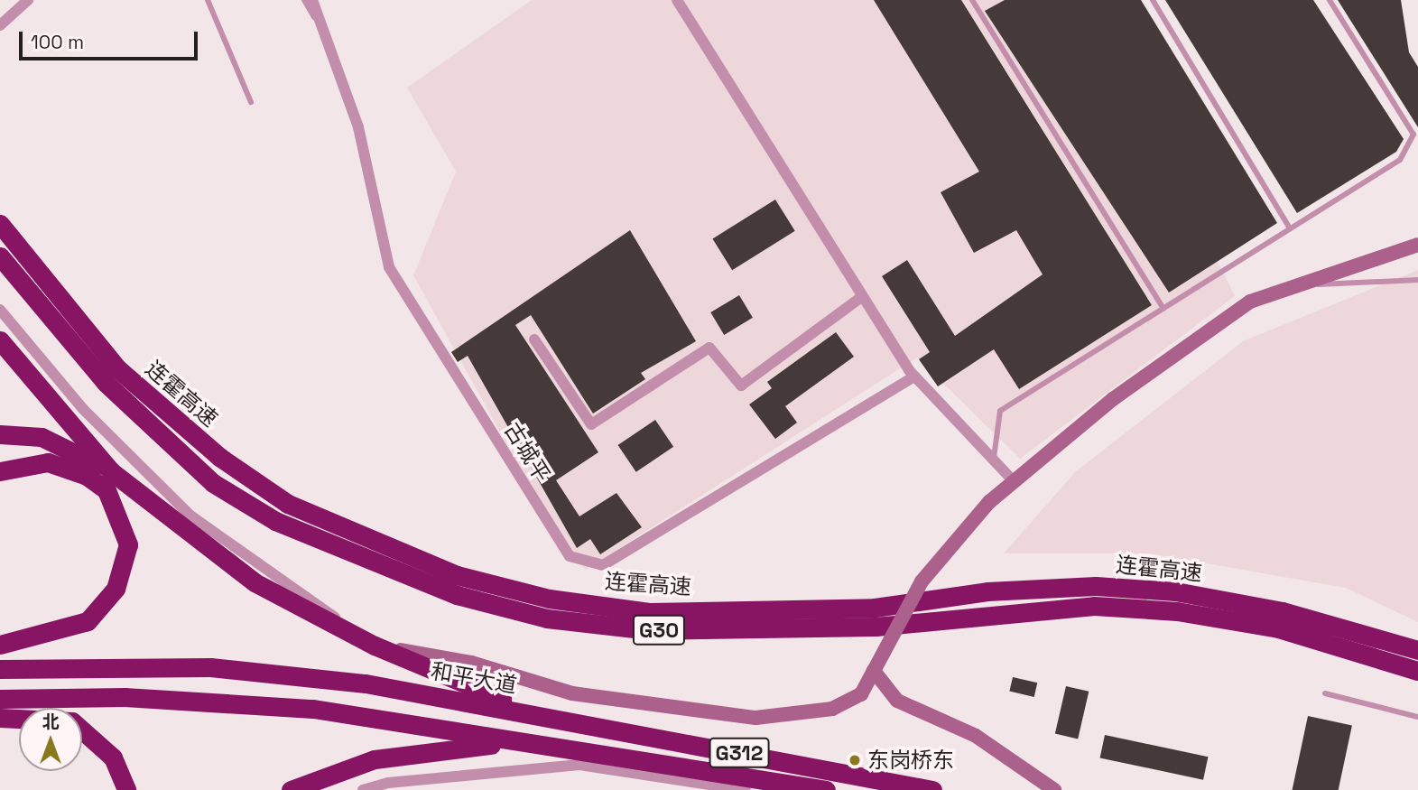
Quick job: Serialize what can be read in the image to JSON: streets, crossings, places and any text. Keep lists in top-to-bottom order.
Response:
{
  "streets": {
    "highway": [
      "连霍高速",
      "G30",
      "和平大道",
      "G312"
    ],
    "street": ["古城平"]
  },
  "places": ["东岗桥东"],
  "scale_bar": "100 m",
  "north": "top"
}
